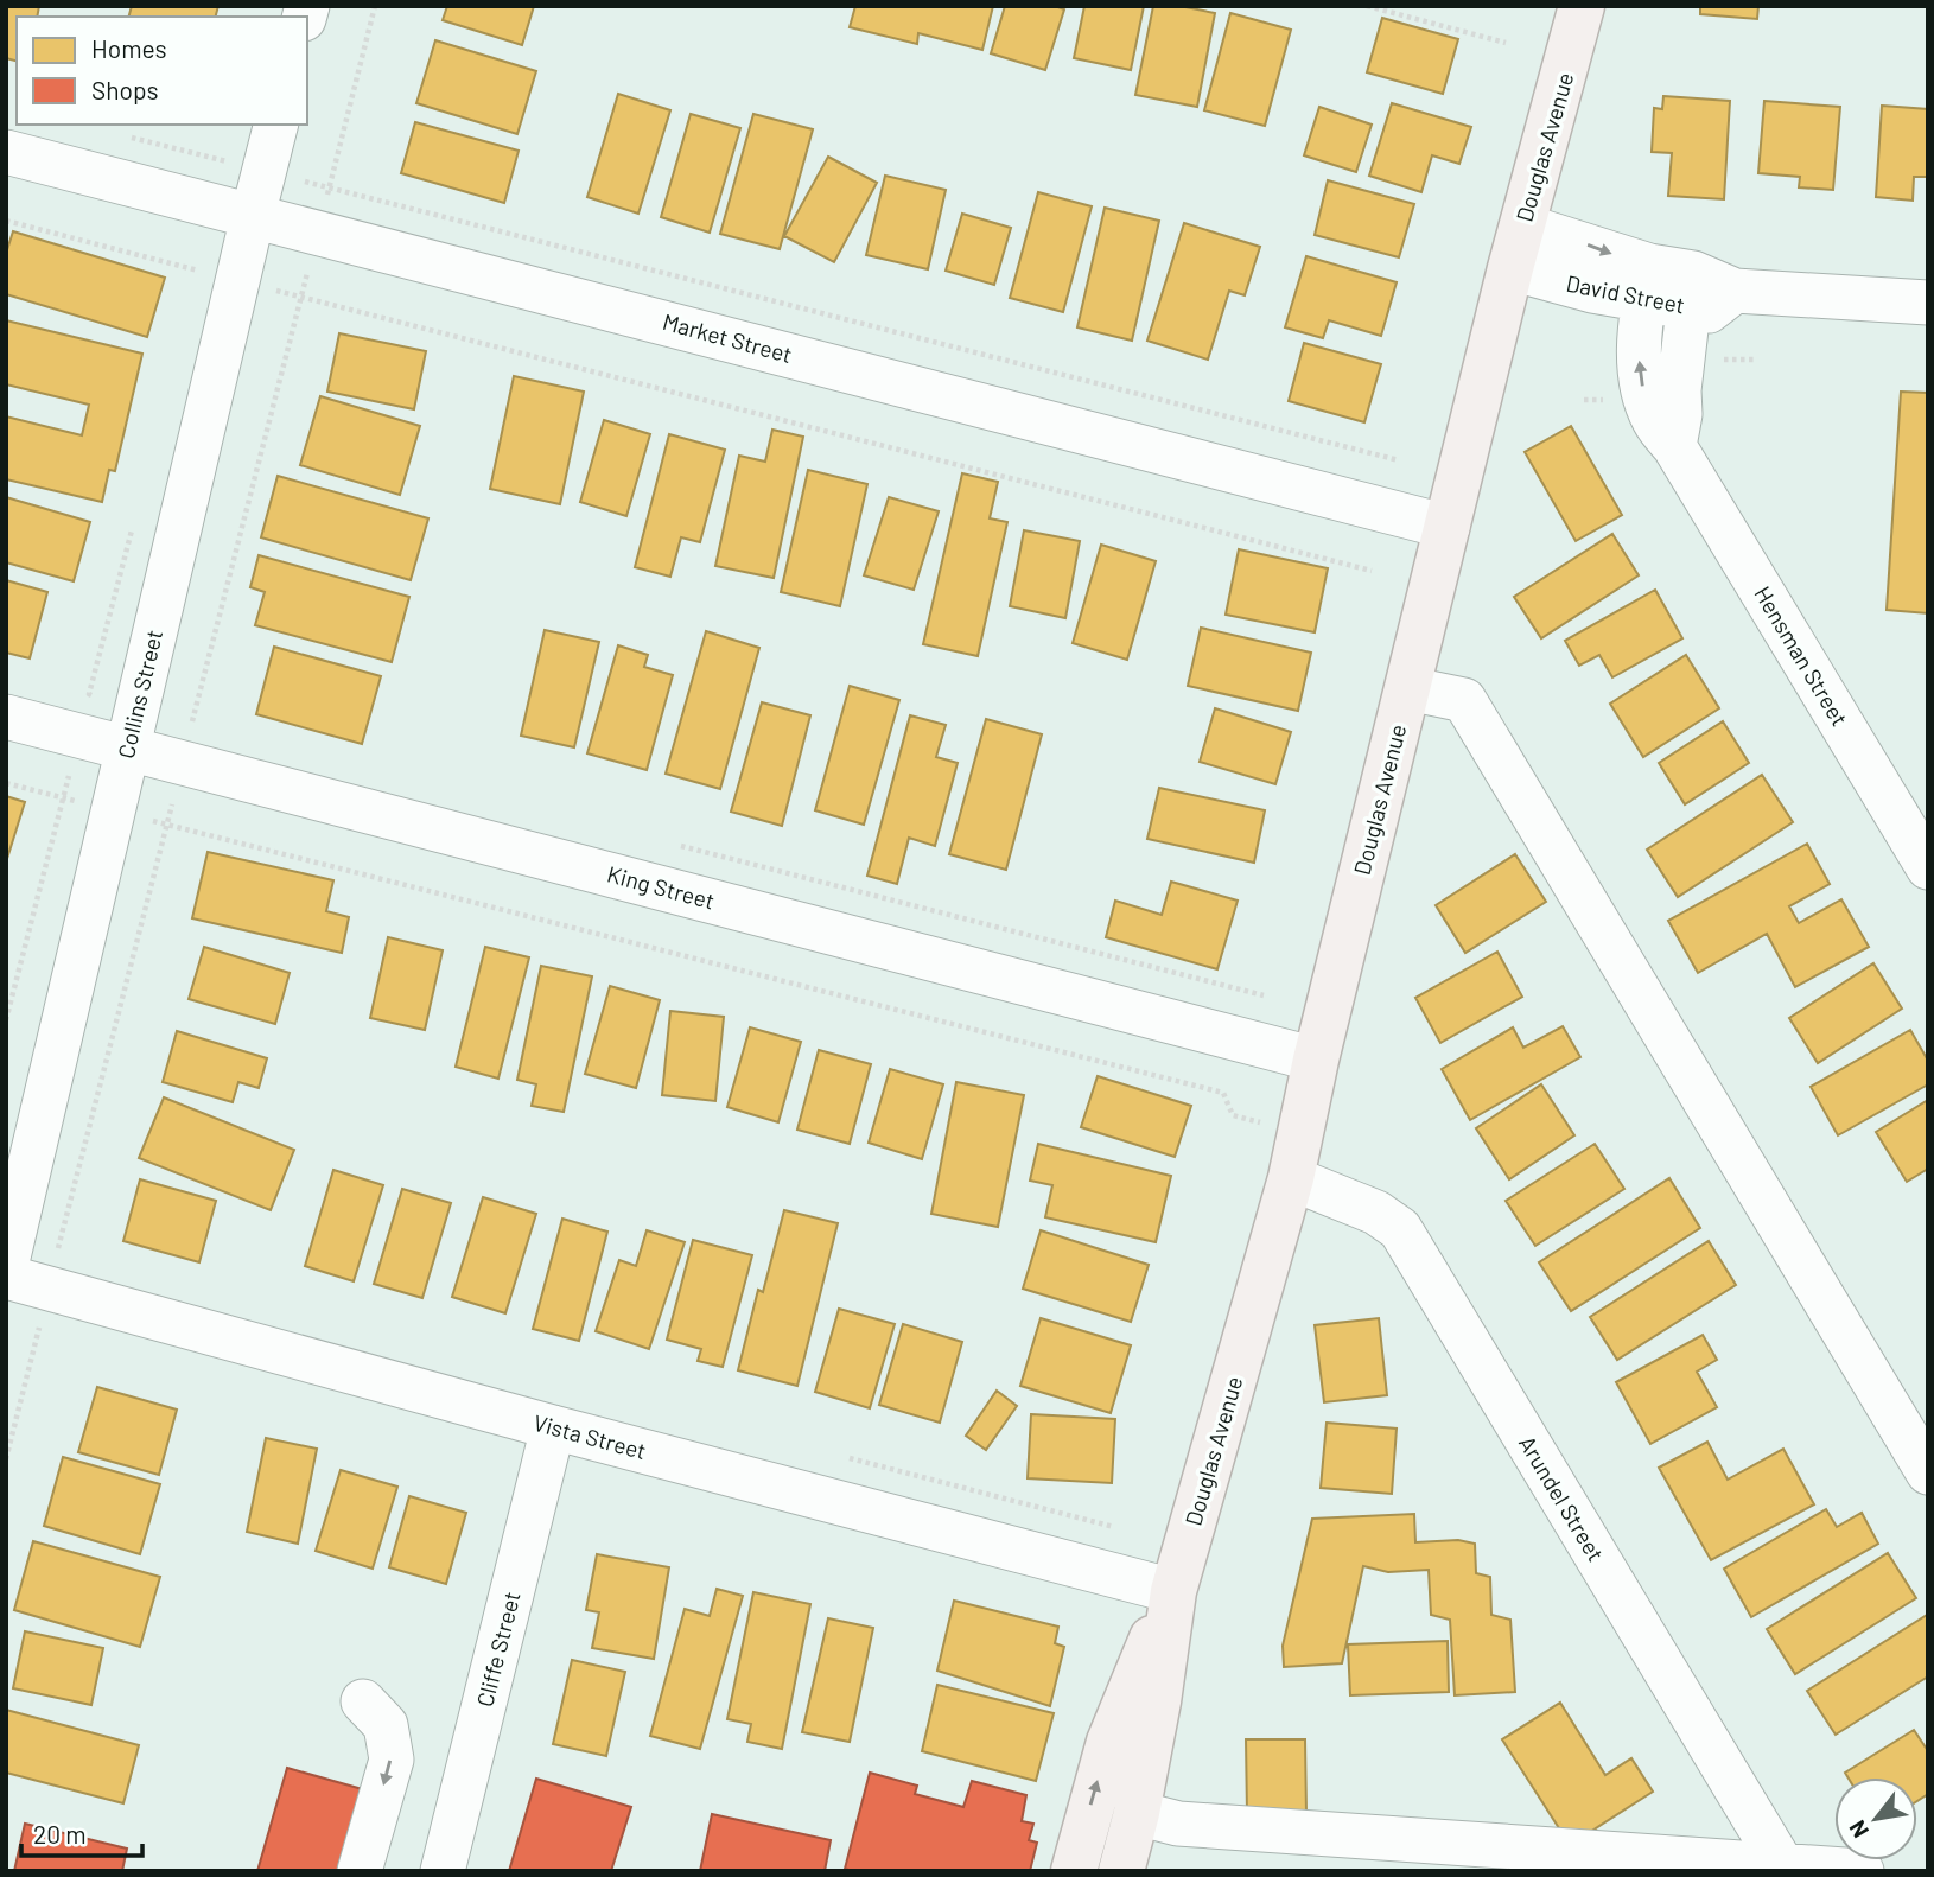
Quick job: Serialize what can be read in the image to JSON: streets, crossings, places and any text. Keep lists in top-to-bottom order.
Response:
{
  "streets": {
    "main road": ["Douglas Avenue"],
    "street": [
      "David Street",
      "Market Street",
      "Hensman Street",
      "Collins Street",
      "King Street",
      "Vista Street",
      "Arundel Street",
      "Cliffe Street"
    ]
  },
  "crossings": [
    ["Douglas Avenue", "David Street"],
    ["Douglas Avenue", "Market Street"],
    ["Douglas Avenue", "King Street"],
    ["Douglas Avenue", "Vista Street"],
    ["Douglas Avenue", "Arundel Street"],
    ["David Street", "Hensman Street"],
    ["Market Street", "Collins Street"],
    ["Collins Street", "King Street"],
    ["Vista Street", "Cliffe Street"]
  ],
  "legend": ["Homes", "Shops"],
  "scale_bar": "20 m",
  "north": "bottom left"
}
